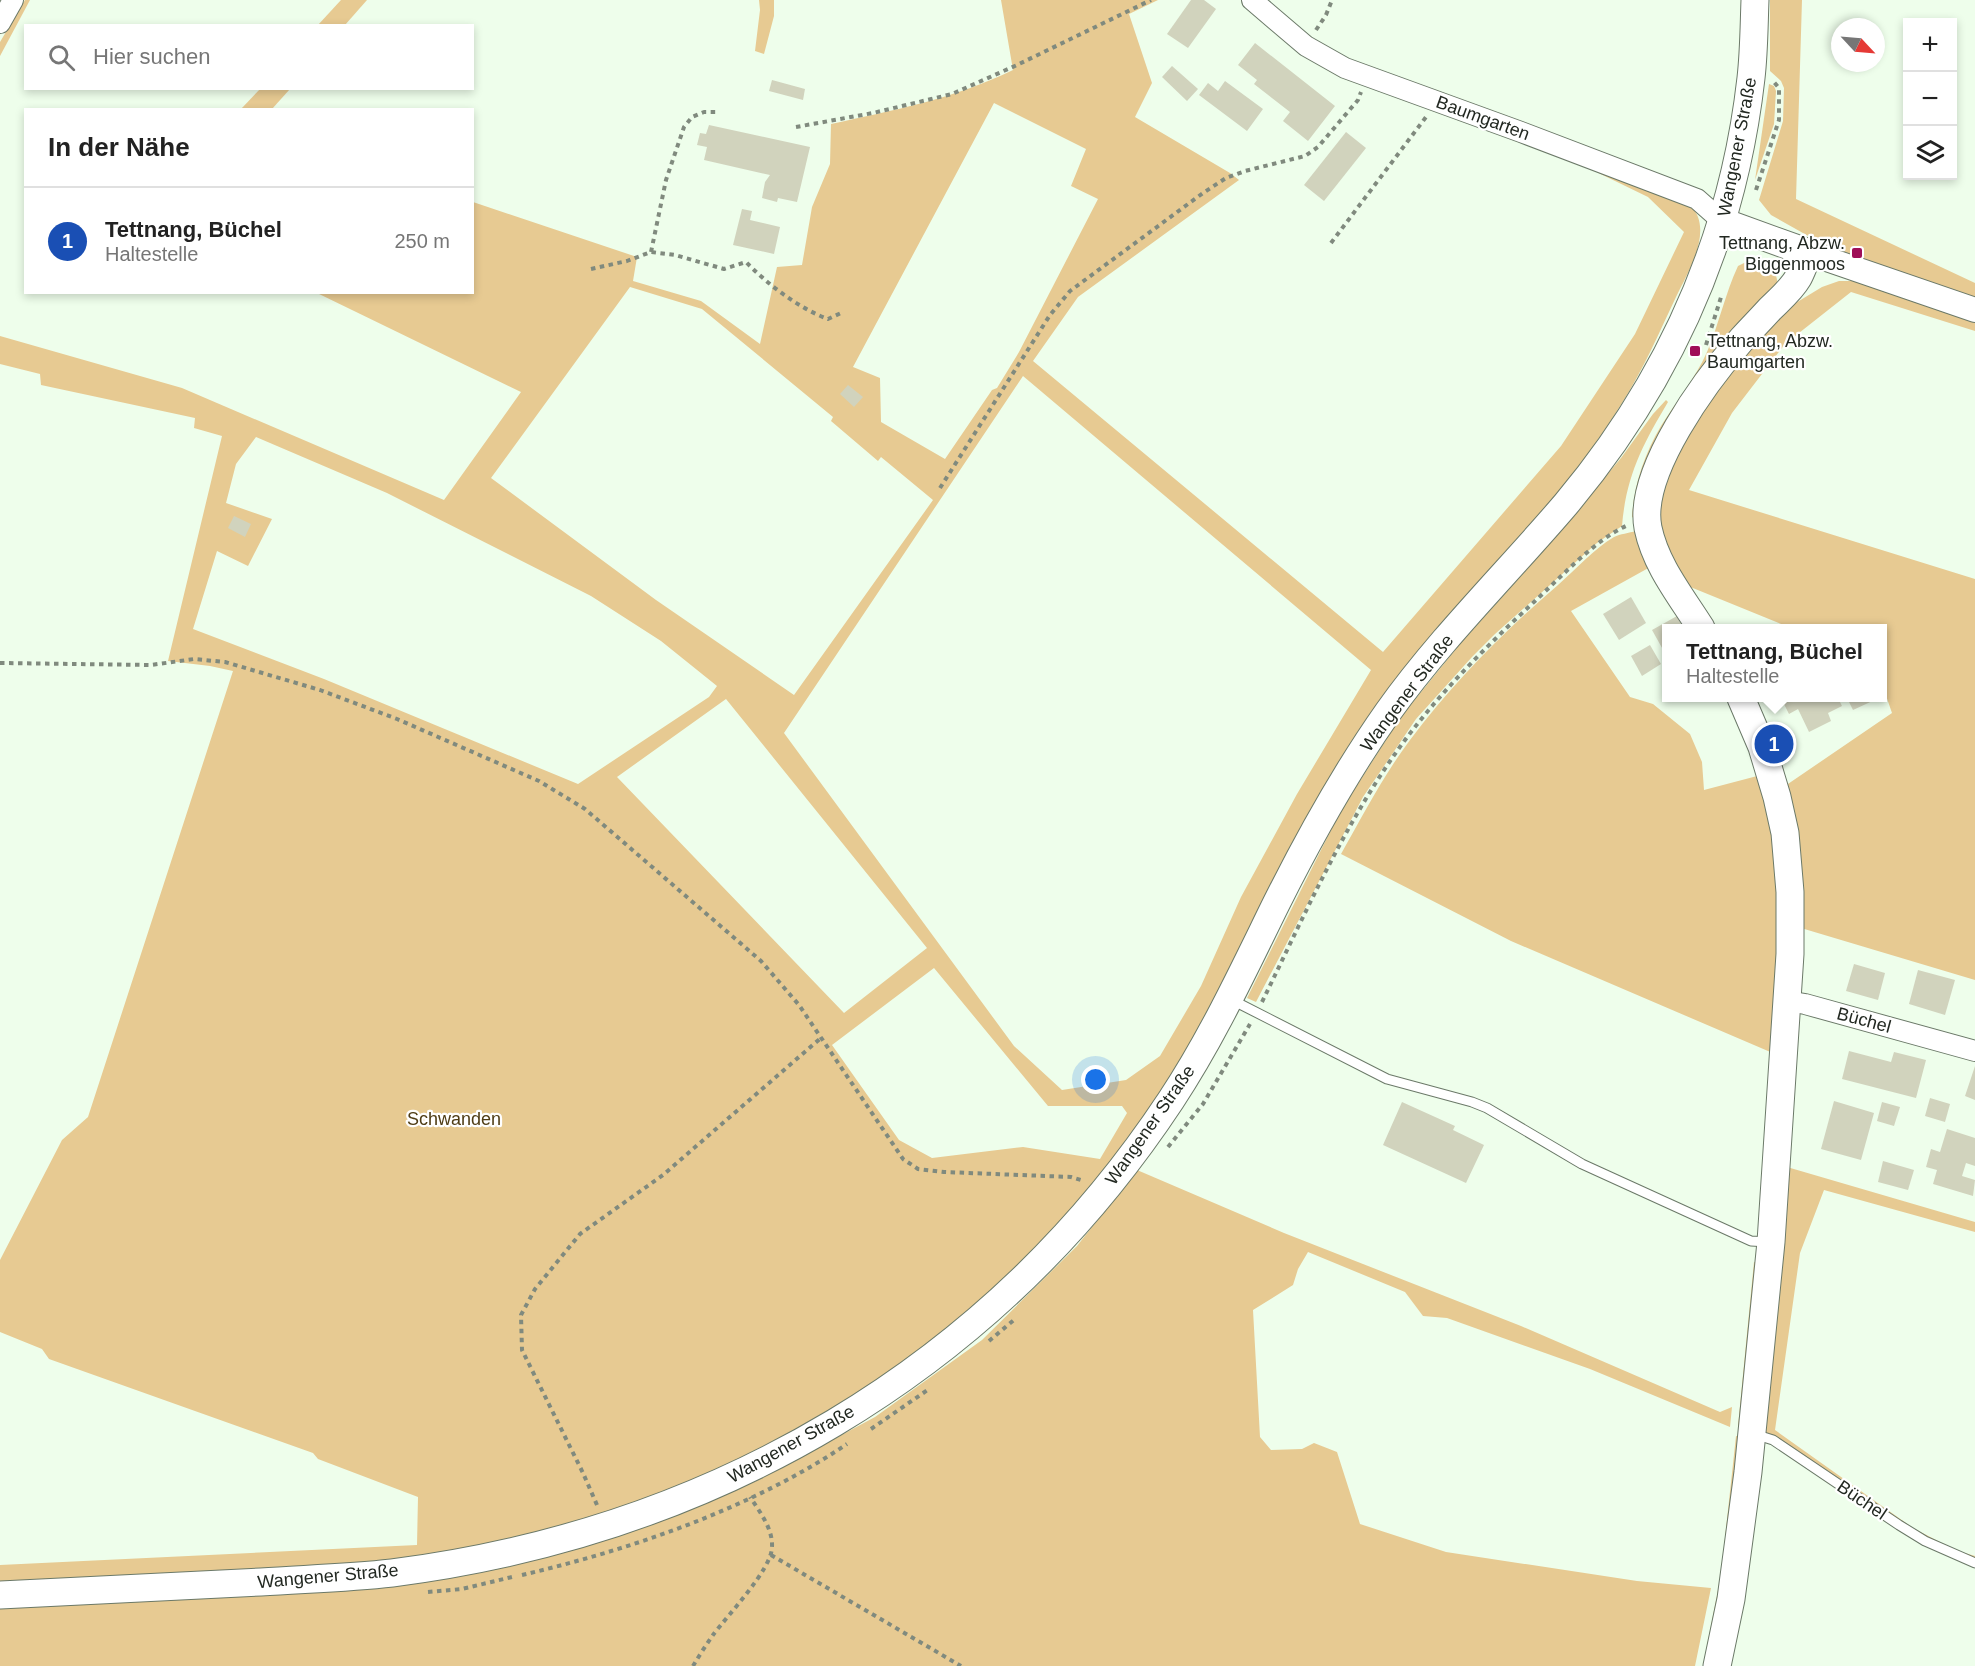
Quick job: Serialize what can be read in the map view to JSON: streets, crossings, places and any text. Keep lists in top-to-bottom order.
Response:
{
  "streets": {
    "main road": ["Wangener Straße"],
    "street": ["Baumgarten", "Büchel"]
  },
  "crossings": [
    ["Baumgarten", "Wangener Straße"]
  ],
  "parks": ["Schwanden"],
  "places": {
    "transit": ["Tettnang, Abzw. Biggenmoos", "Tettnang, Abzw. Baumgarten"]
  },
  "north": "bottom right",
  "page": {
    "map_buttons": ["+", "−"],
    "search": "Hier suchen",
    "heading": "In der Nähe",
    "list": [
      {
        "mark": "1",
        "name": "Tettnang, Büchel",
        "note": "Haltestelle",
        "value": "250 m"
      }
    ],
    "popup": ["Tettnang, Büchel", "Haltestelle"],
    "pins": "1"
  }
}
